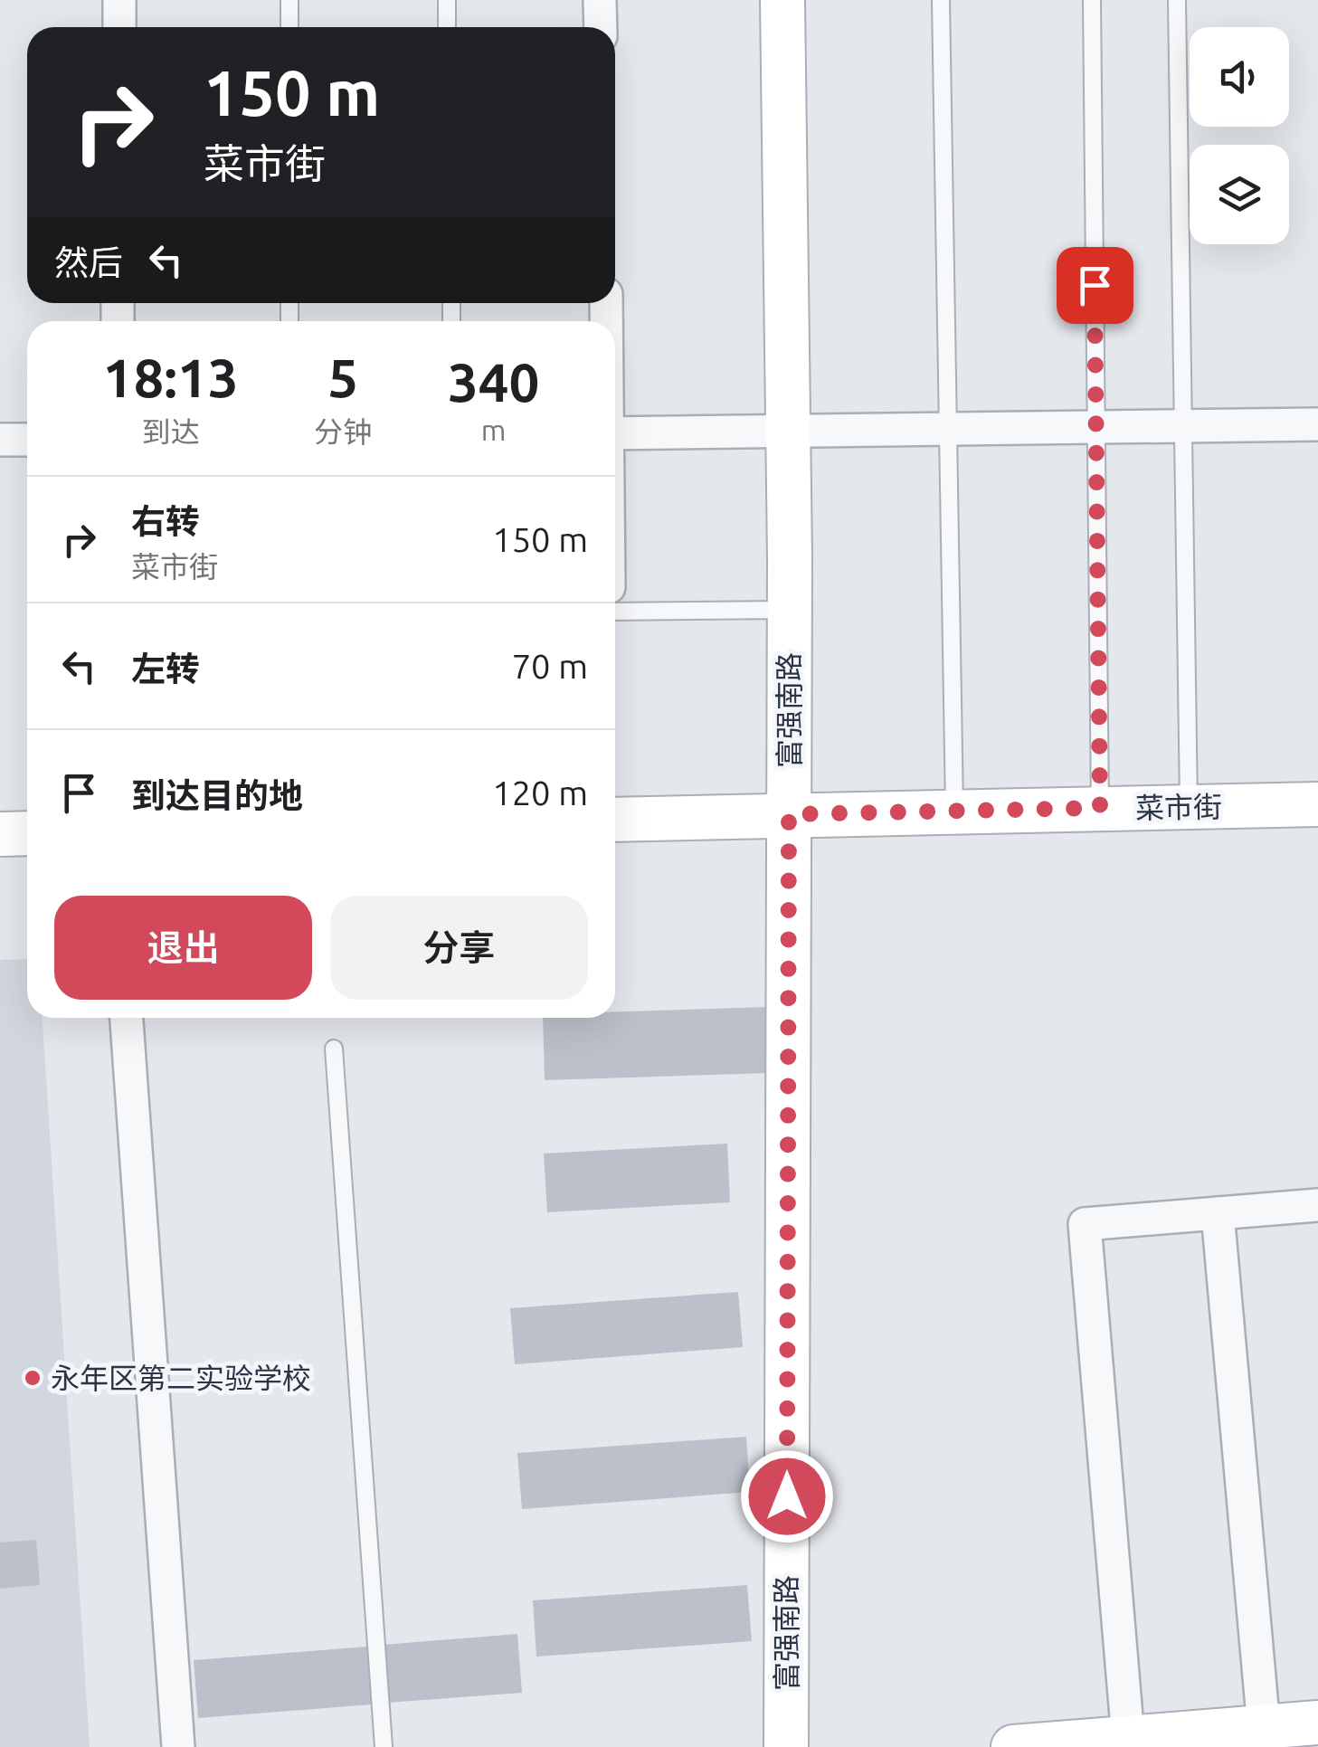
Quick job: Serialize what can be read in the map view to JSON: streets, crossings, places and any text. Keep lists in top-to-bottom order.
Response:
{
  "streets": {
    "street": ["富强南路", "菜市街"]
  },
  "crossings": [
    ["富强南路", "菜市街"]
  ],
  "places": ["永年区第二实验学校"],
  "page": {
    "turn": ["150 m", "菜市街"],
    "then": "然后",
    "eta": [
      "18:13",
      "到达",
      "5",
      "分钟",
      "340",
      "m"
    ],
    "list": [
      {
        "name": "右转",
        "note": "菜市街",
        "value": "150 m"
      },
      {
        "name": "左转",
        "value": "70 m"
      },
      {
        "name": "到达目的地",
        "value": "120 m"
      }
    ],
    "buttons": ["退出", "分享"]
  }
}
